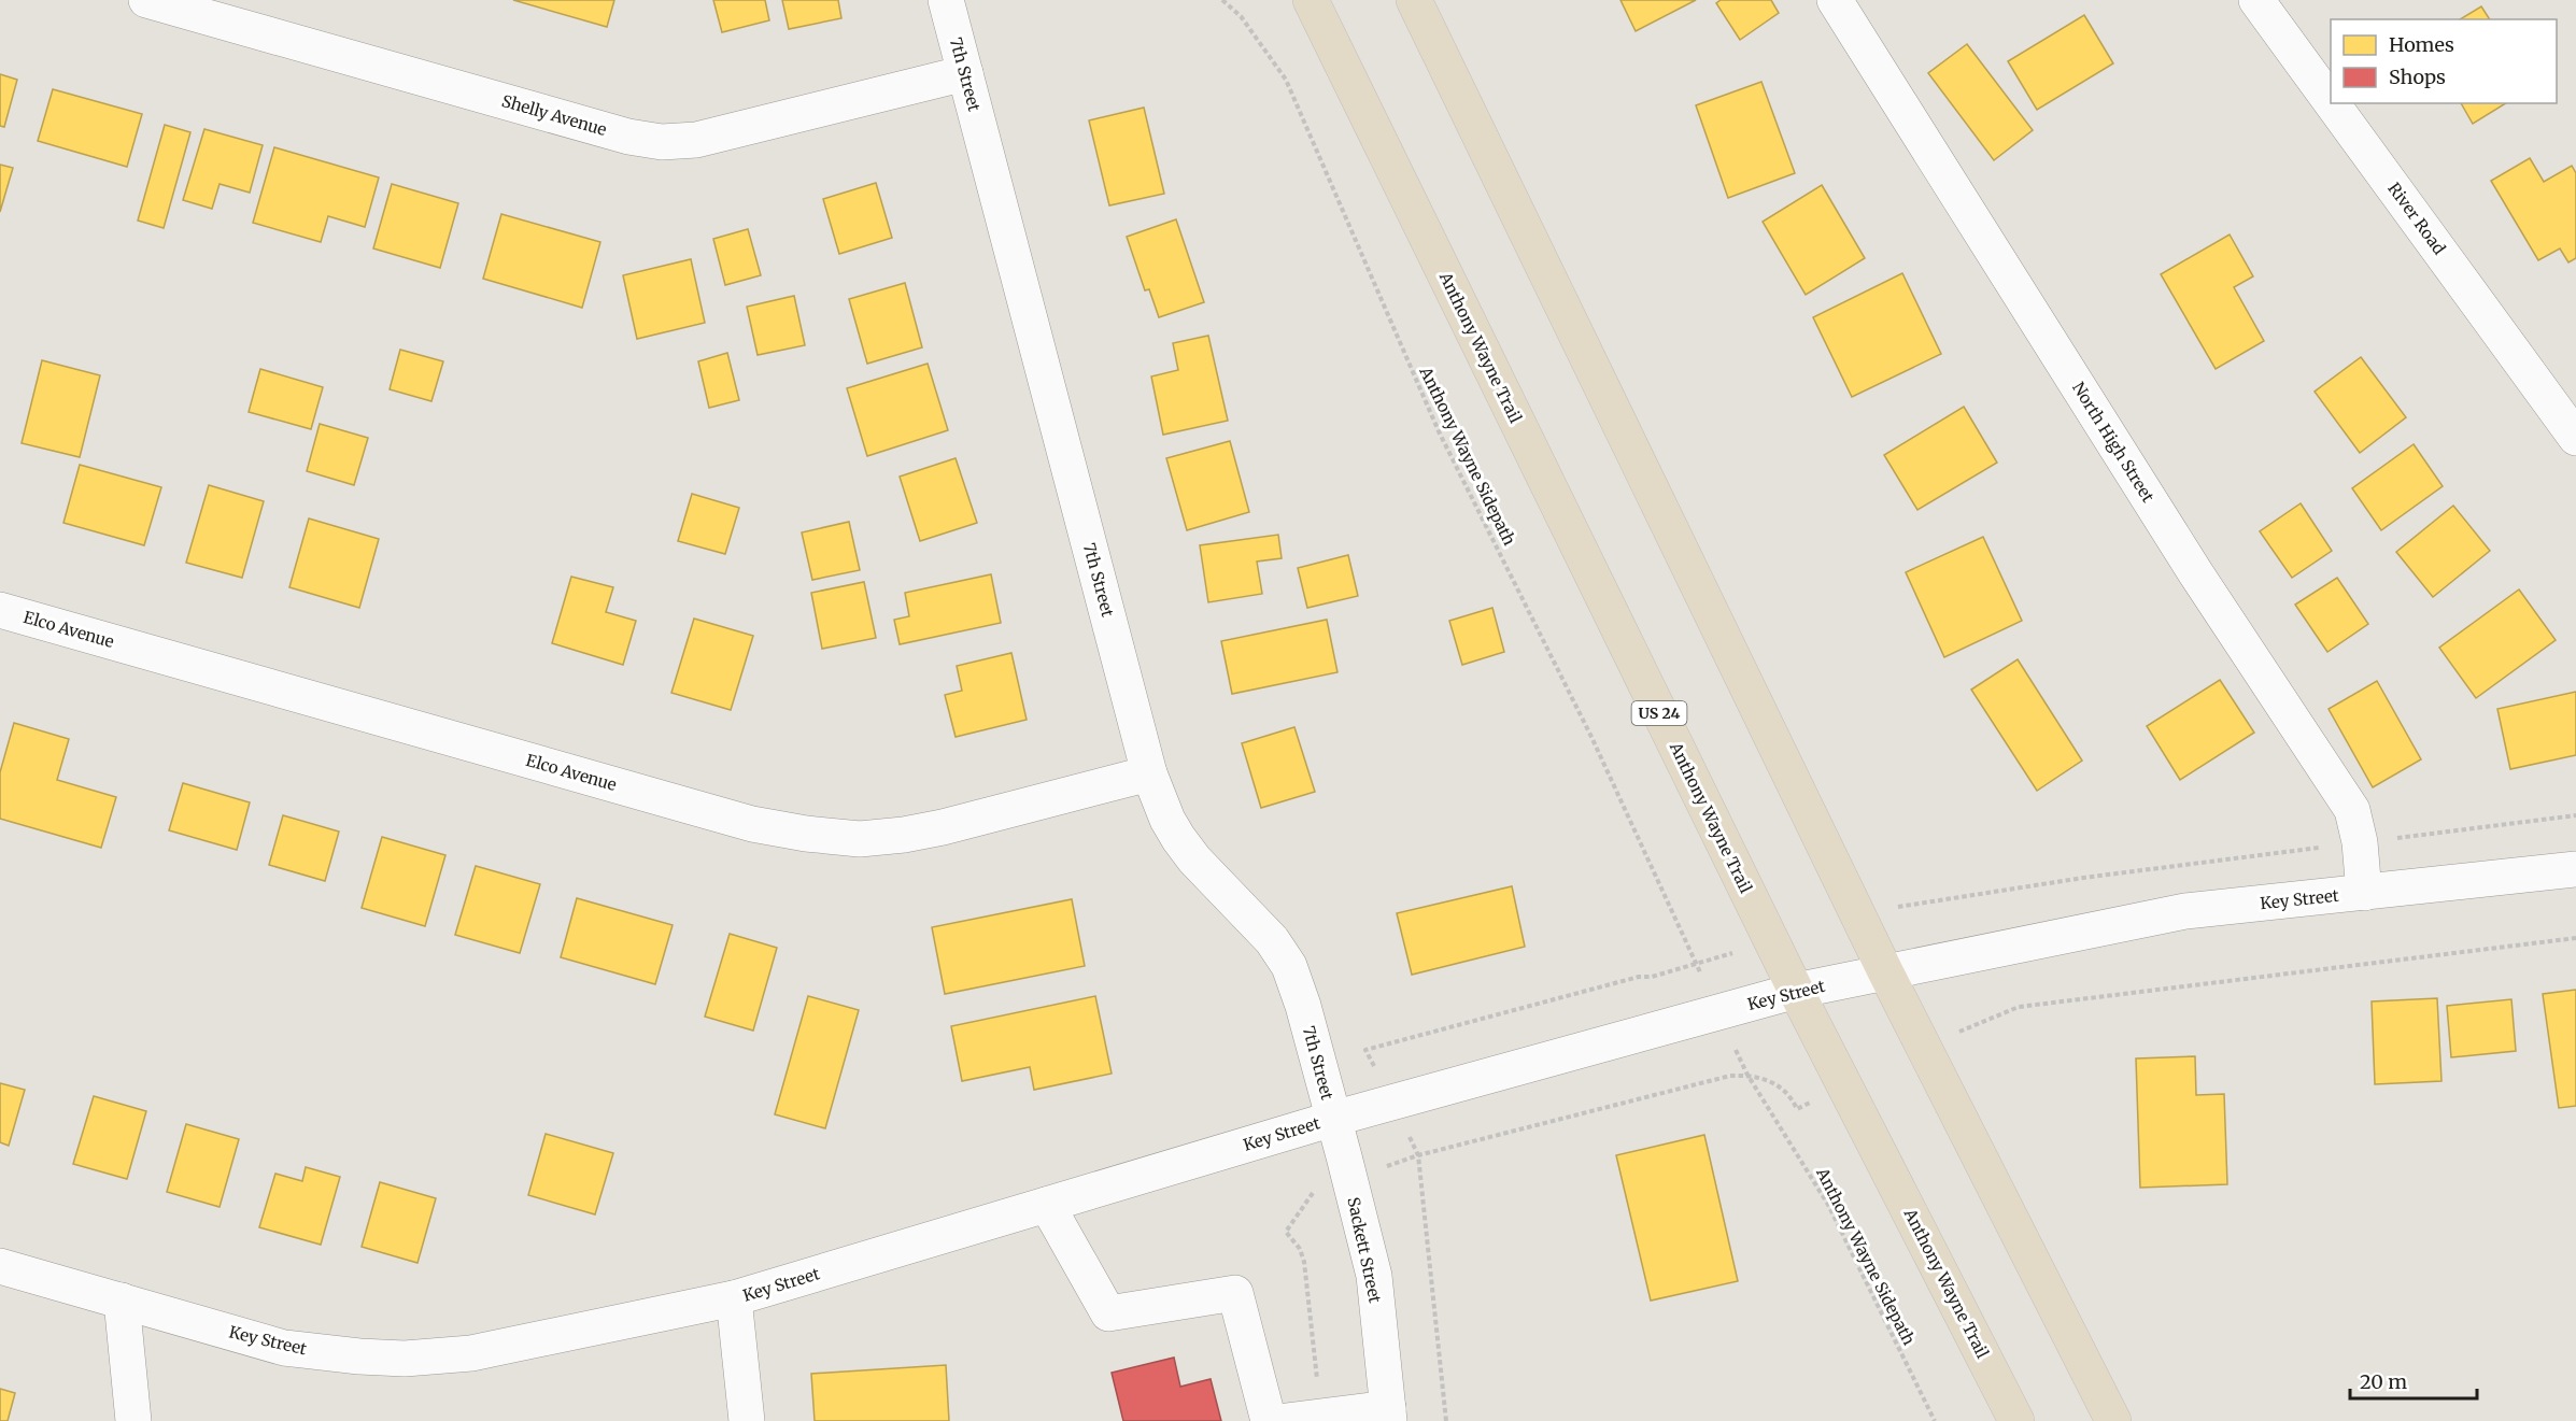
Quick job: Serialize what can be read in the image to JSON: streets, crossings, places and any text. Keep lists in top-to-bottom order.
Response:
{
  "streets": {
    "highway": ["Anthony Wayne Trail", "US 24"],
    "street": [
      "7th Street",
      "Shelly Avenue",
      "River Road",
      "North High Street",
      "Elco Avenue",
      "Key Street",
      "Sackett Street"
    ],
    "path": ["Anthony Wayne Sidepath"]
  },
  "crossings": [
    ["7th Street", "Shelly Avenue"],
    ["7th Street", "Elco Avenue"],
    ["7th Street", "Key Street"],
    ["7th Street", "Sackett Street"],
    ["Anthony Wayne Trail", "Key Street"],
    ["North High Street", "Key Street"],
    ["Key Street", "Sackett Street"]
  ],
  "legend": ["Homes", "Shops"],
  "scale_bar": "20 m"
}
